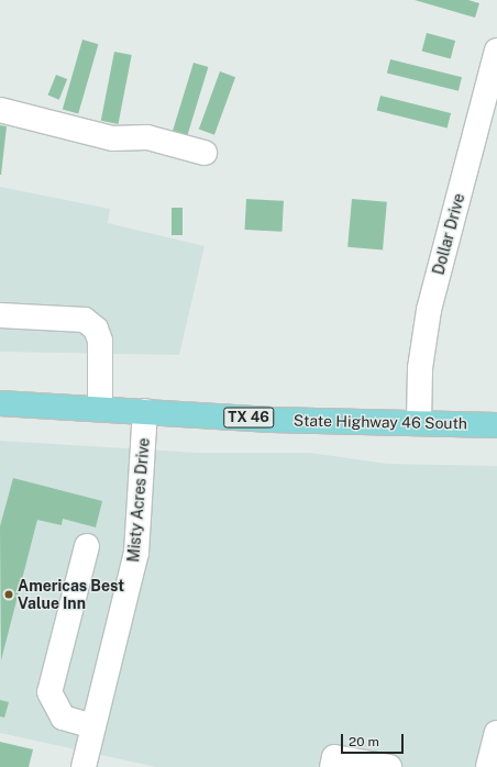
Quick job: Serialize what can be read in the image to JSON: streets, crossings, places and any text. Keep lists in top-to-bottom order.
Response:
{
  "streets": {
    "main road": ["TX 46", "State Highway 46 South"],
    "street": ["Dollar Drive", "Misty Acres Drive"]
  },
  "crossings": [
    ["Dollar Drive", "State Highway 46 South"],
    ["State Highway 46 South", "Misty Acres Drive"]
  ],
  "places": ["Americas Best Value Inn"],
  "scale_bar": "20 m"
}
